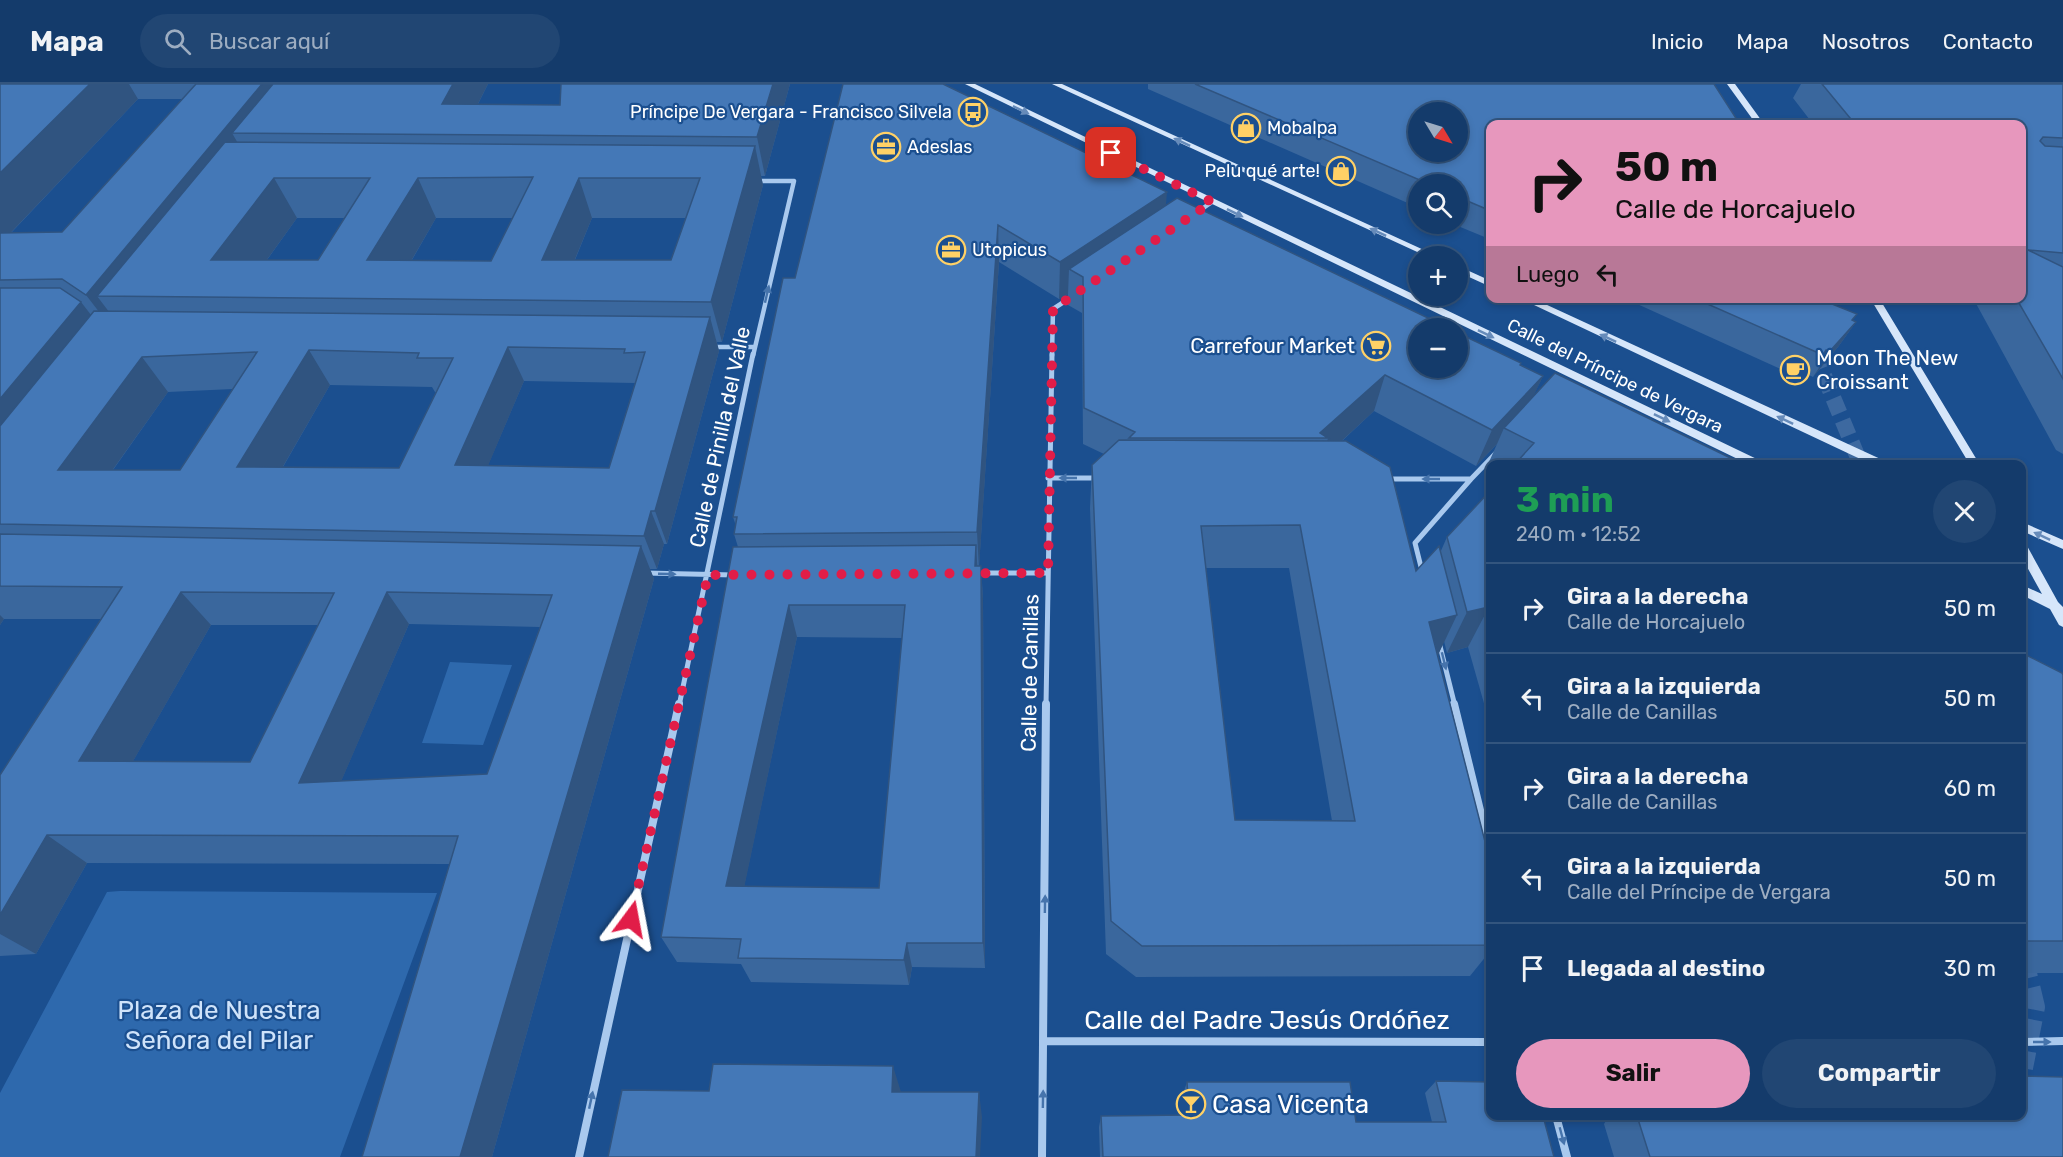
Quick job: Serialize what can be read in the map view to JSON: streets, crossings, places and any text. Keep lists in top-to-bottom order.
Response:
{
  "streets": {
    "main road": ["Calle del Príncipe de Vergara"],
    "street": ["Calle de Pinilla del Valle", "Calle de Canillas", "Calle del Padre Jesús Ordóñez"]
  },
  "crossings": [
    ["Calle de Canillas", "Calle del Padre Jesús Ordóñez"]
  ],
  "one_way": ["Calle de Pinilla del Valle", "Calle de Canillas"],
  "parks": ["Plaza de Nuestra Señora del Pilar"],
  "places": {
    "bus stop": ["Príncipe De Vergara - Francisco Silvela"],
    "shop": ["Mobalpa", "Pelu qué arte!"],
    "office": ["Adeslas", "Utopicus"],
    "supermarket": ["Carrefour Market"],
    "cafe": ["Moon The New Croissant"],
    "bar": ["Casa Vicenta"]
  },
  "north": "bottom right",
  "page": {
    "header": "Mapa",
    "search": "Buscar aquí",
    "nav": [
      "Inicio",
      "Mapa",
      "Nosotros",
      "Contacto"
    ],
    "map_buttons": ["+", "−"],
    "turn": ["50 m", "Calle de Horcajuelo"],
    "then": "Luego",
    "heading": ["3 min", "240 m · 12:52"],
    "list": [
      {
        "name": "Gira a la derecha",
        "note": "Calle de Horcajuelo",
        "value": "50 m"
      },
      {
        "name": "Gira a la izquierda",
        "note": "Calle de Canillas",
        "value": "50 m"
      },
      {
        "name": "Gira a la derecha",
        "note": "Calle de Canillas",
        "value": "60 m"
      },
      {
        "name": "Gira a la izquierda",
        "note": "Calle del Príncipe de Vergara",
        "value": "50 m"
      },
      {
        "name": "Llegada al destino",
        "value": "30 m"
      }
    ],
    "buttons": ["Salir", "Compartir"]
  }
}
